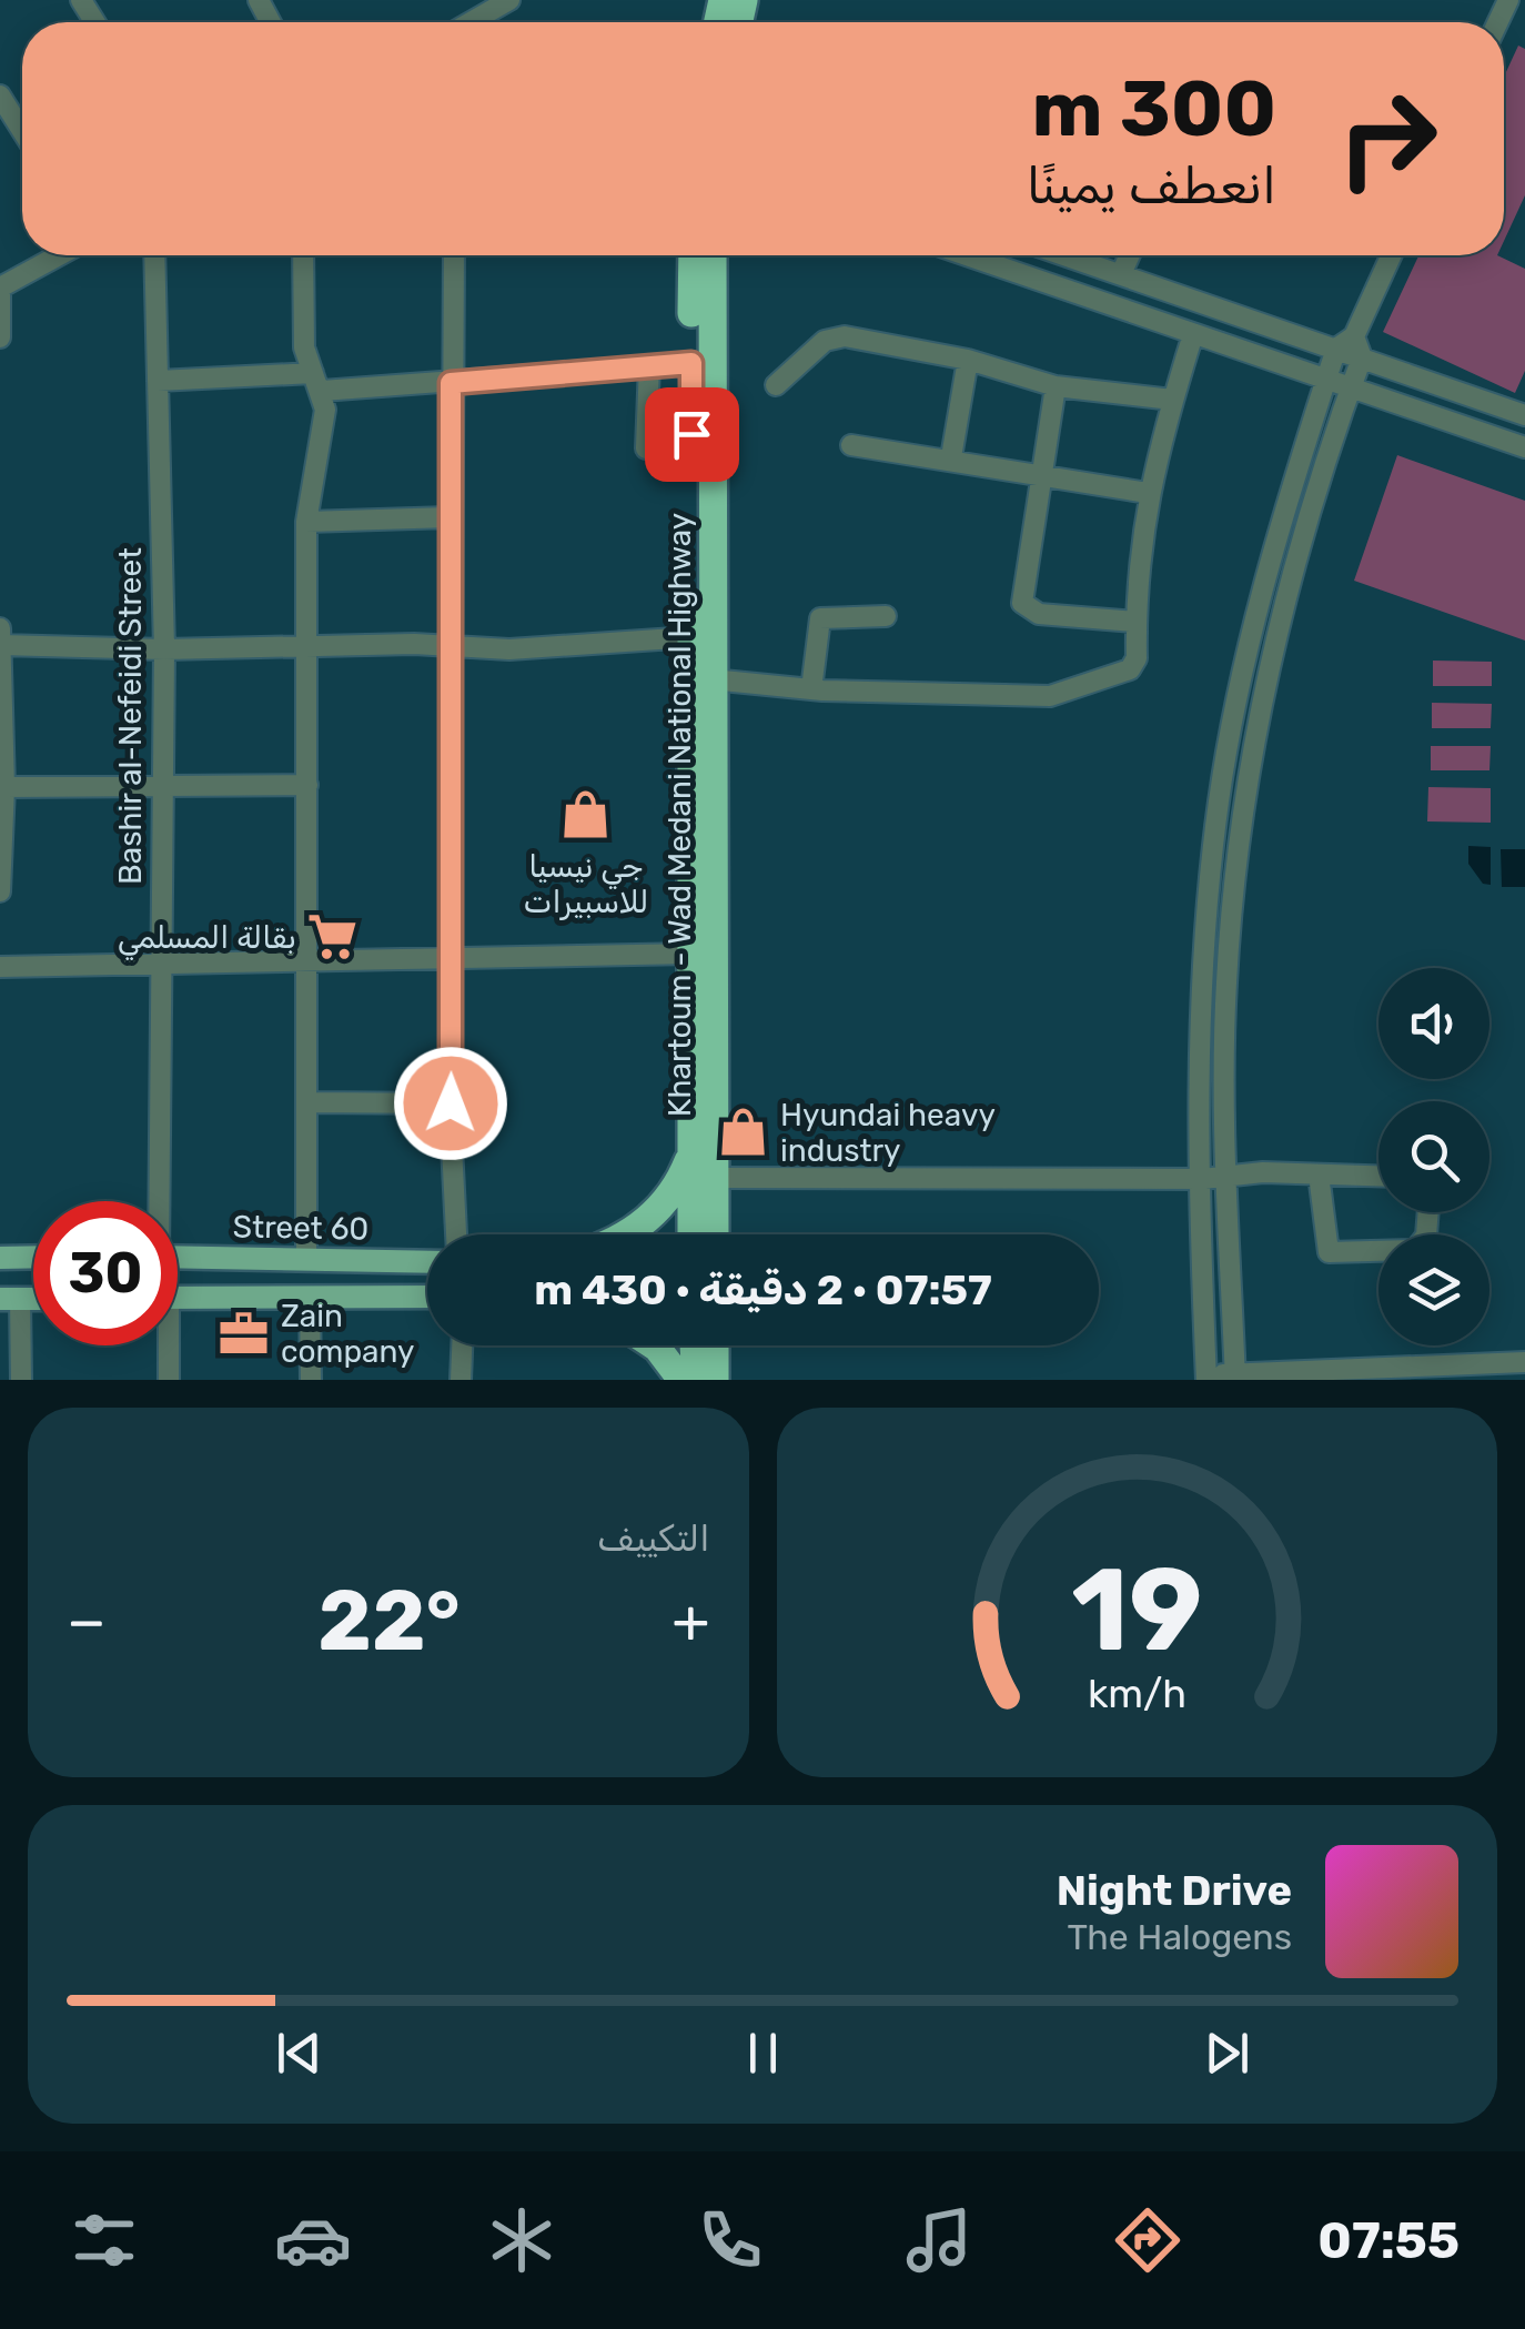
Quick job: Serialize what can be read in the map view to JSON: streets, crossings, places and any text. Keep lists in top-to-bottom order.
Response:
{
  "streets": {
    "highway": ["Khartoum - Wad Medani National Highway"],
    "main road": ["Street 60"],
    "street": ["Bashir al-Nefeidi Street"]
  },
  "places": {
    "shop": ["جي نيسيا للاسبيرات", "Hyundai heavy industry"],
    "supermarket": ["بقالة المسلمي"],
    "office": ["Zain company"]
  },
  "page": {
    "turn": ["300 m", "انعطف يمينًا"],
    "limit": "30",
    "trip": "07:57 · 2 دقيقة · 430 m",
    "tile": "التكييف",
    "heat": ["−", "22°", "+"],
    "song": ["Night Drive", "The Halogens"],
    "tabs": "07:55",
    "gauge": ["19", "km/h"]
  }
}
